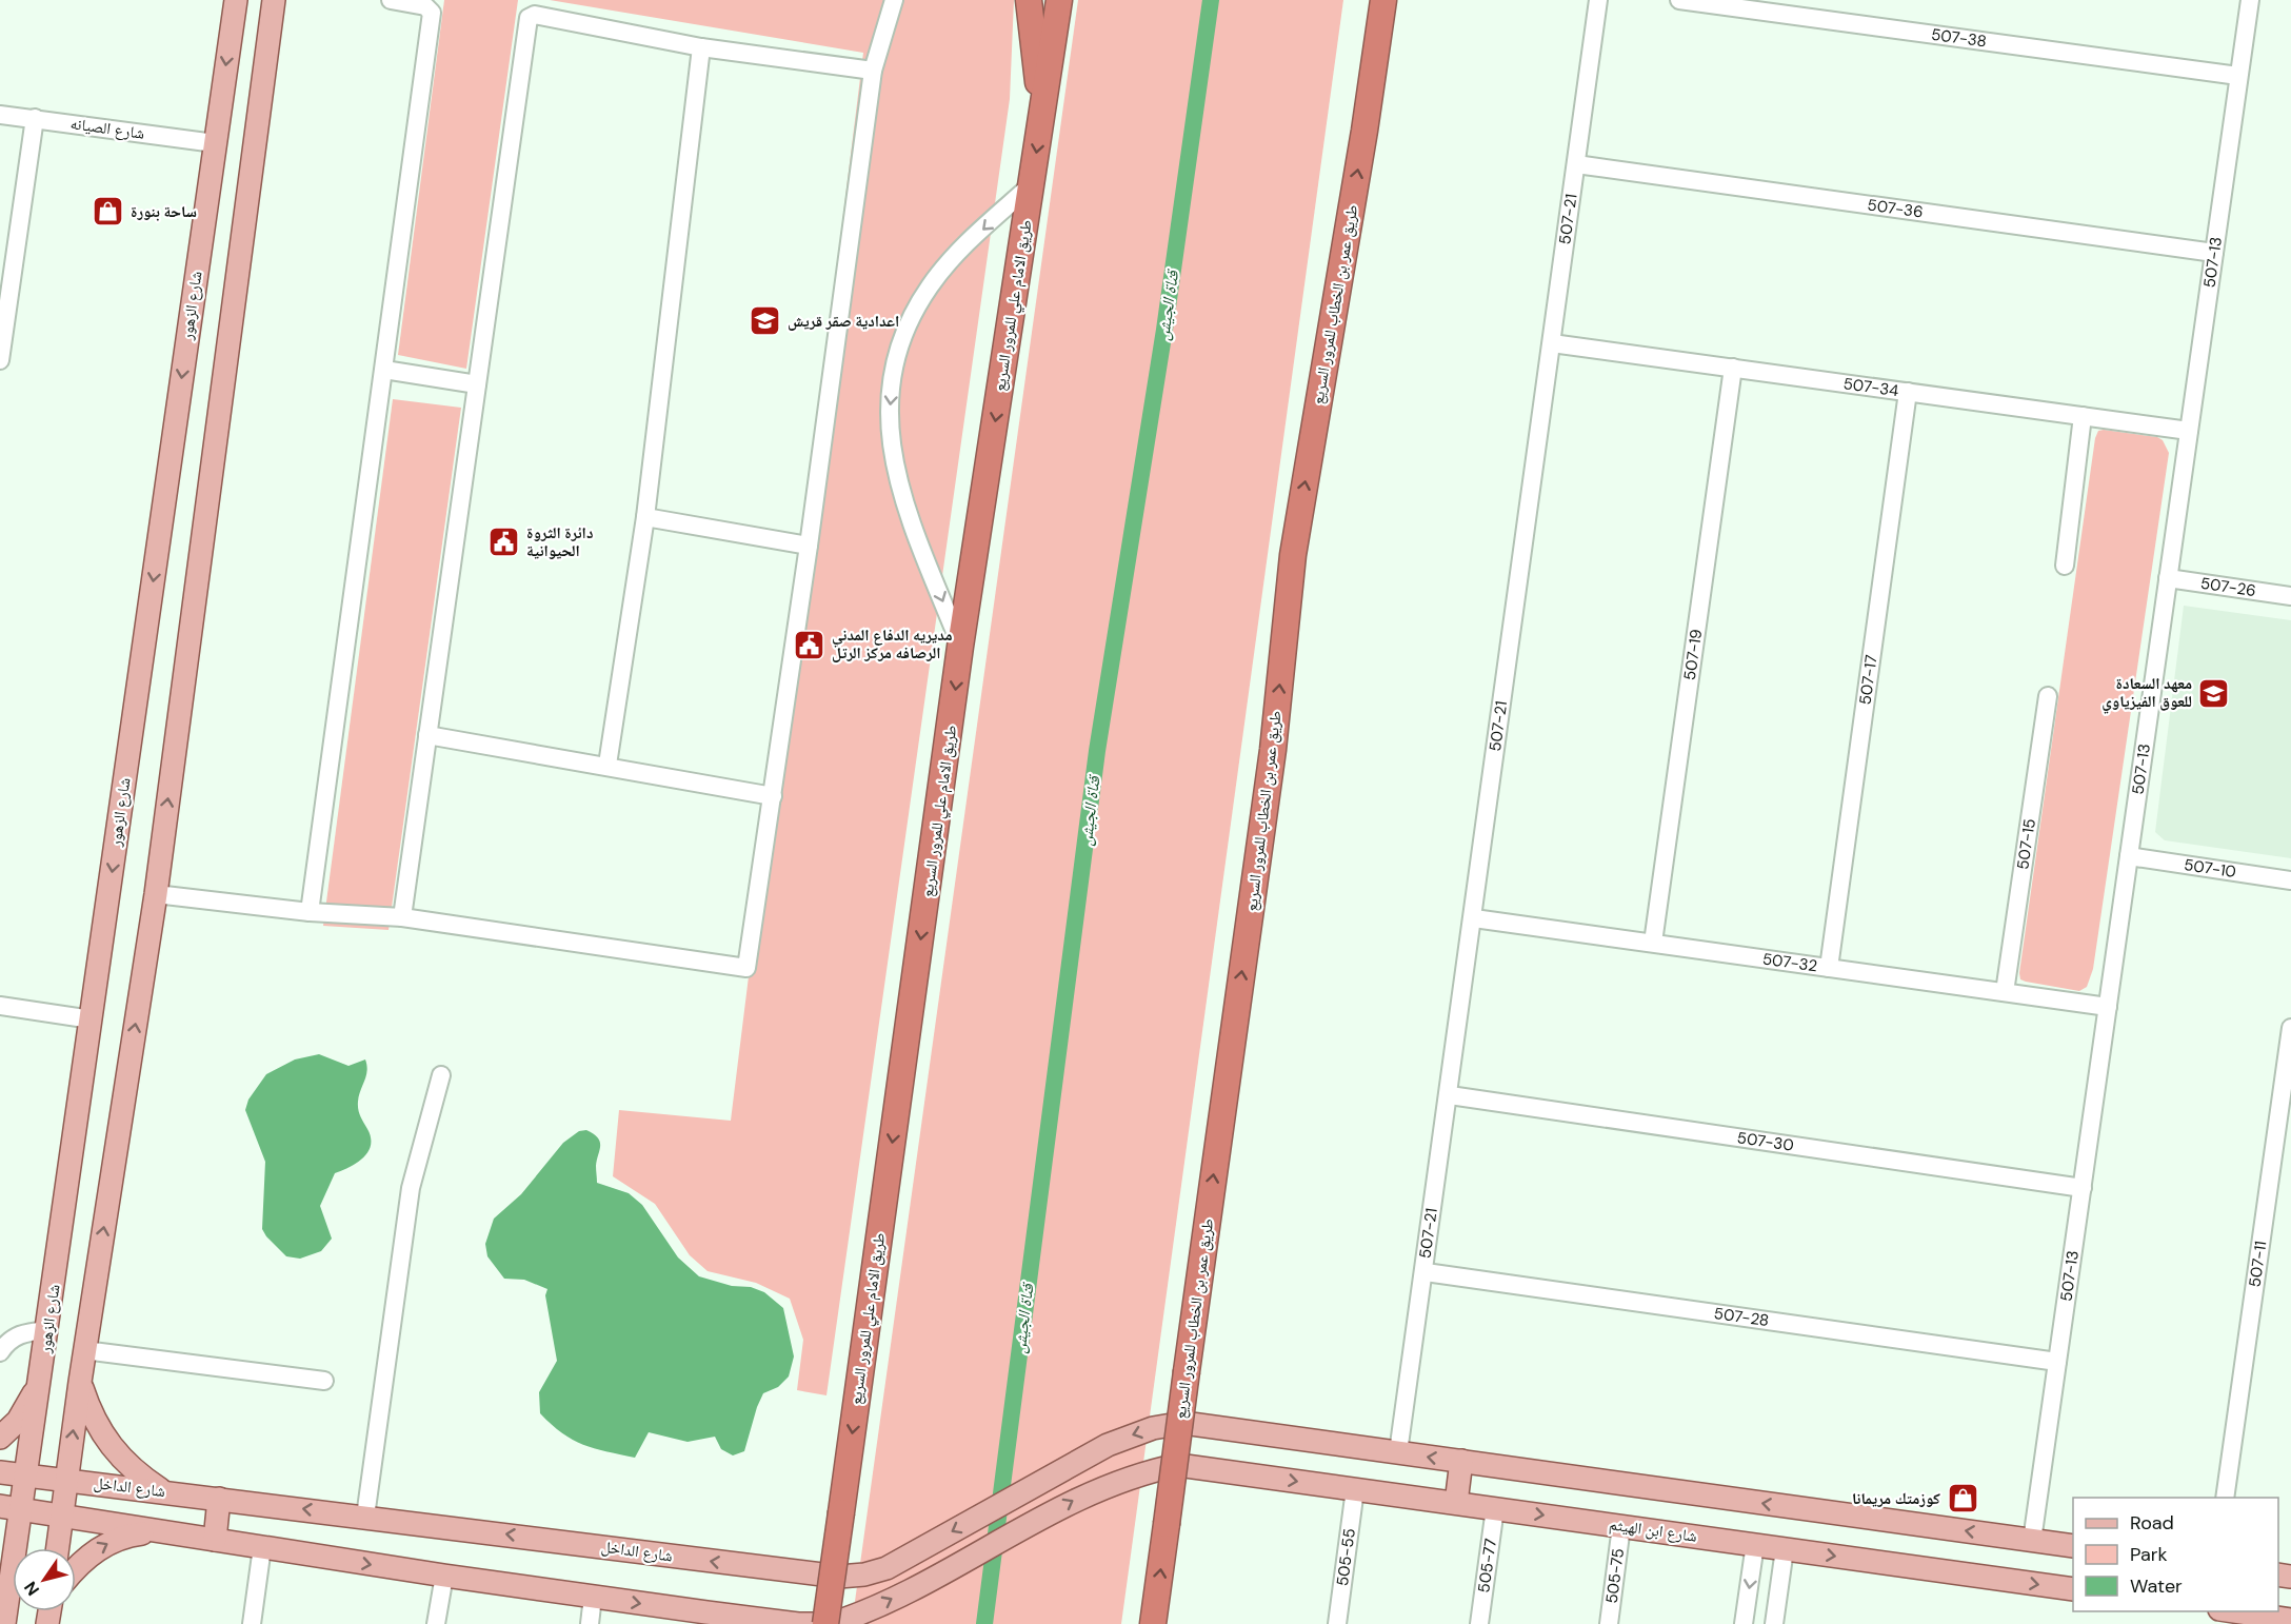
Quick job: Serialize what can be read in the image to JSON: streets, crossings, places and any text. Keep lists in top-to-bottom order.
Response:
{
  "streets": {
    "highway": ["طريق عمر بن الخطاب للمرور السريع", "طريق الامام علي للمرور السريع"],
    "main road": ["شارع الزهور", "شارع الداخل", "شارع ابن الهيثم"],
    "street": [
      "507-38",
      "شارع الصيانه",
      "507-36",
      "507-21",
      "507-13",
      "507-34",
      "507-26",
      "507-19",
      "507-17",
      "507-15",
      "507-10",
      "507-32",
      "507-30",
      "507-11",
      "507-28",
      "505-55",
      "505-77",
      "505-75"
    ]
  },
  "crossings": [
    ["507-38", "507-13"],
    ["شارع الصيانه", "شارع الزهور"],
    ["507-36", "507-21"],
    ["507-36", "507-13"],
    ["507-21", "507-34"],
    ["507-21", "507-32"],
    ["507-21", "507-30"],
    ["507-21", "507-28"],
    ["507-21", "شارع الداخل"],
    ["507-13", "507-34"],
    ["507-13", "507-26"],
    ["507-13", "507-10"],
    ["507-13", "507-32"],
    ["507-13", "507-30"],
    ["507-13", "507-28"],
    ["شارع الزهور", "شارع الداخل"],
    ["507-34", "507-19"],
    ["507-34", "507-17"],
    ["507-19", "507-32"],
    ["507-17", "507-32"],
    ["507-15", "507-32"],
    ["شارع ابن الهيثم", "505-55"],
    ["شارع ابن الهيثم", "505-77"],
    ["شارع ابن الهيثم", "505-75"]
  ],
  "one_way": ["طريق عمر بن الخطاب للمرور السريع", "طريق الامام علي للمرور السريع"],
  "water": ["قناة الجيش"],
  "places": {
    "shop": ["ساحة بنورة", "كوزمتك مريمانا"],
    "school or university": ["اعدادية صقر قريش", "معهد السعادة للعوق الفيزياوي"],
    "public building": ["دائرة الثروة الحيوانية", "مديريه الدفاع المدني الرصافه مركز الرتل"]
  },
  "legend": ["Road", "Park", "Water"],
  "north": "bottom left"
}
